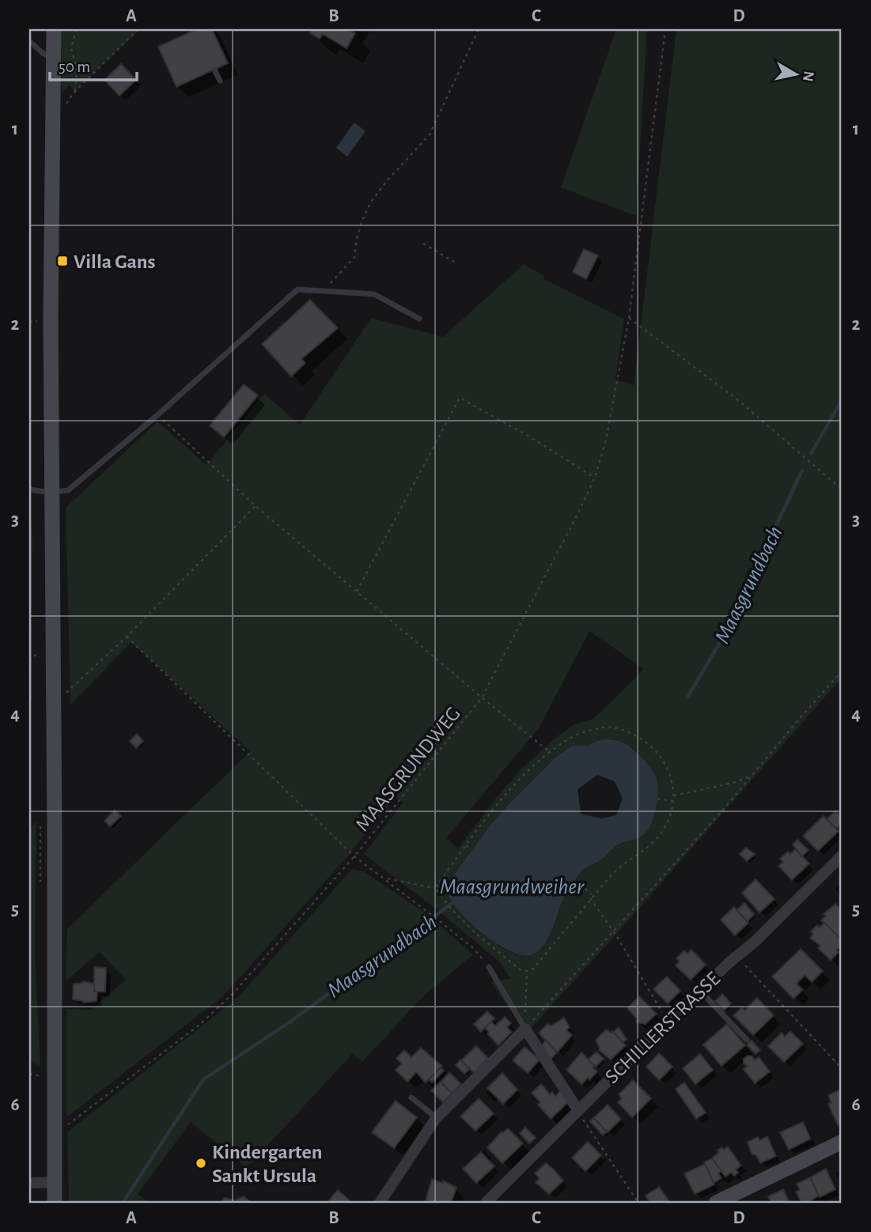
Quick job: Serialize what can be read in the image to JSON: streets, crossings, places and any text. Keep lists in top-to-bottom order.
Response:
{
  "streets": {
    "street": ["SCHILLERSTRASSE"],
    "path": ["MAASGRUNDWEG"]
  },
  "water": ["Maasgrundbach", "Maasgrundweiher"],
  "places": {
    "transit": ["Villa Gans"],
    "other": ["Kindergarten Sankt Ursula"]
  },
  "scale_bar": "50 m",
  "north": "right",
  "grid": {
    "columns": [
      "A",
      "B",
      "C",
      "D"
    ],
    "rows": [
      "1",
      "2",
      "3",
      "4",
      "5",
      "6"
    ]
  }
}
